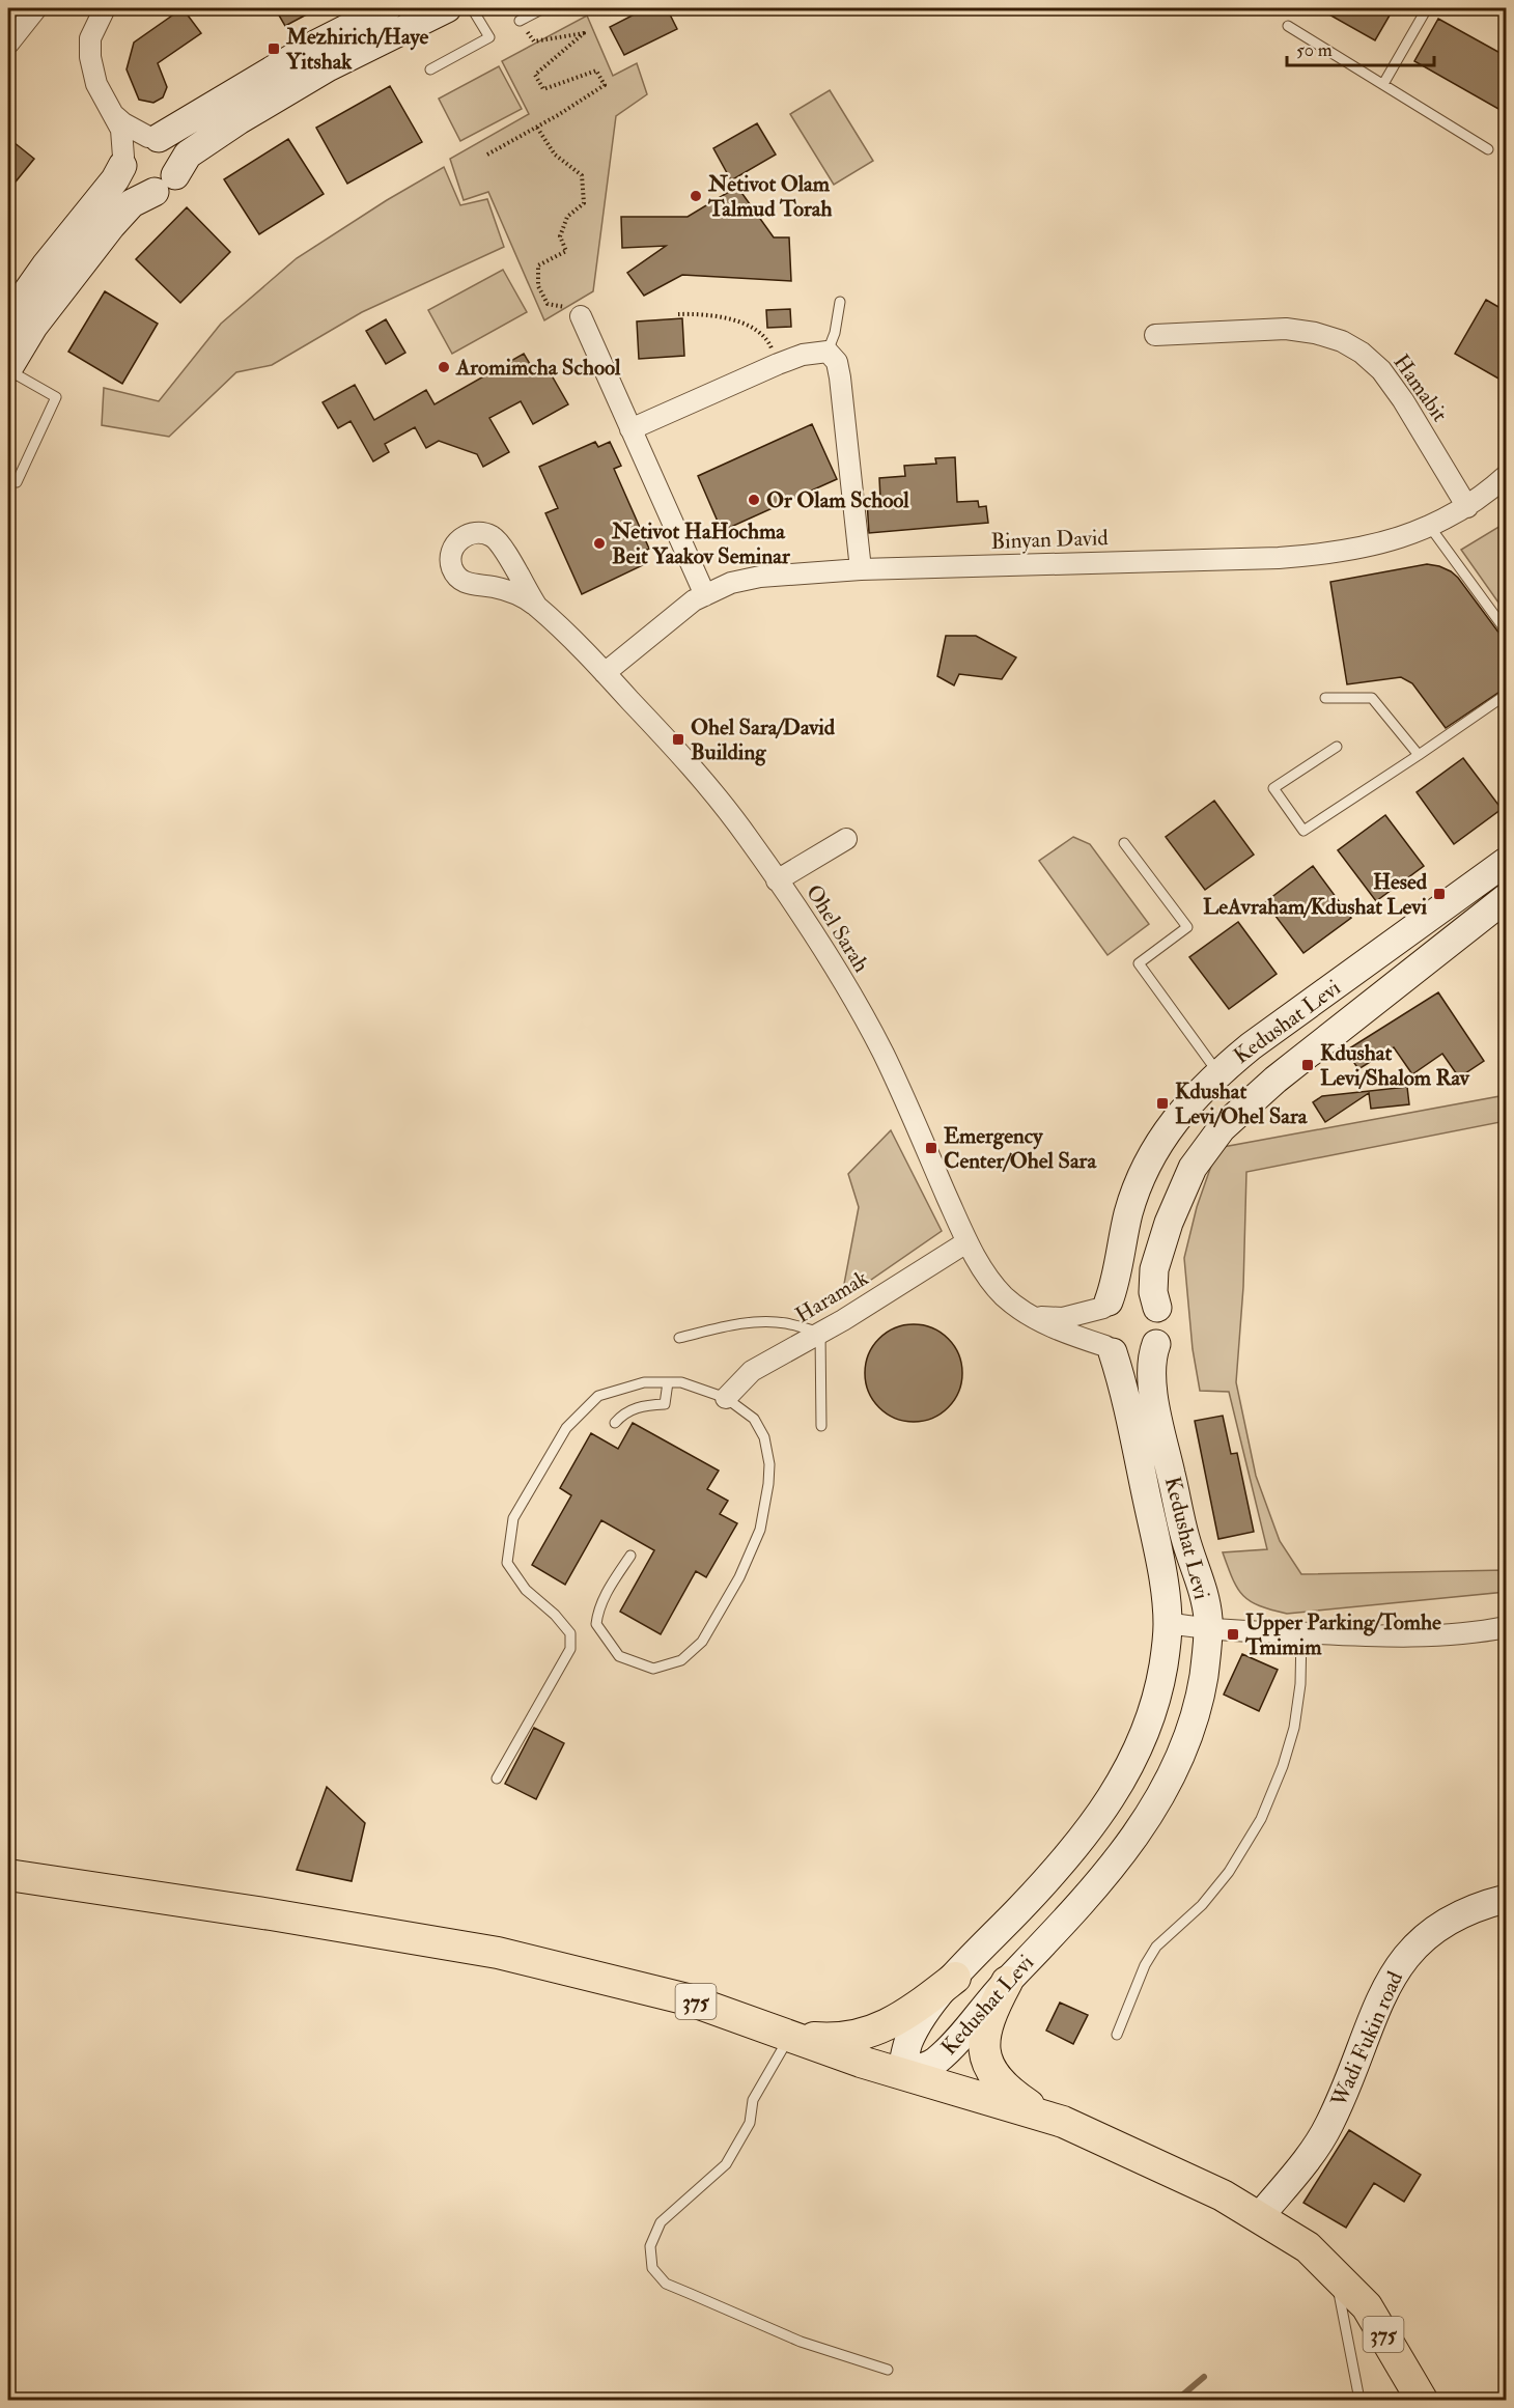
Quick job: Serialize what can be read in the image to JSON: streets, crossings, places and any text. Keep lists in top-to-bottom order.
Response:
{
  "streets": {
    "main road": ["375"],
    "street": [
      "Hamabit",
      "Binyan David",
      "Ohel Sarah",
      "Kedushat Levi",
      "Haramak",
      "Wadi Fukin road"
    ]
  },
  "crossings": [
    ["Hamabit", "Binyan David"],
    ["Binyan David", "Ohel Sarah"],
    ["Ohel Sarah", "Kedushat Levi"],
    ["Ohel Sarah", "Haramak"],
    ["Kedushat Levi", "375"],
    ["375", "Wadi Fukin road"]
  ],
  "places": {
    "transit": [
      "Mezhirich/Haye Yitshak",
      "Ohel Sara/David Building",
      "Hesed LeAvraham/Kdushat Levi",
      "Kdushat Levi/Shalom Rav",
      "Kdushat Levi/Ohel Sara",
      "Emergency Center/Ohel Sara",
      "Upper Parking/Tomhe Tmimim"
    ],
    "other": [
      "Netivot Olam Talmud Torah",
      "Aromimcha School",
      "Or Olam School",
      "Netivot HaHochma Beit Yaakov Seminar"
    ]
  },
  "scale_bar": "50 m"
}
